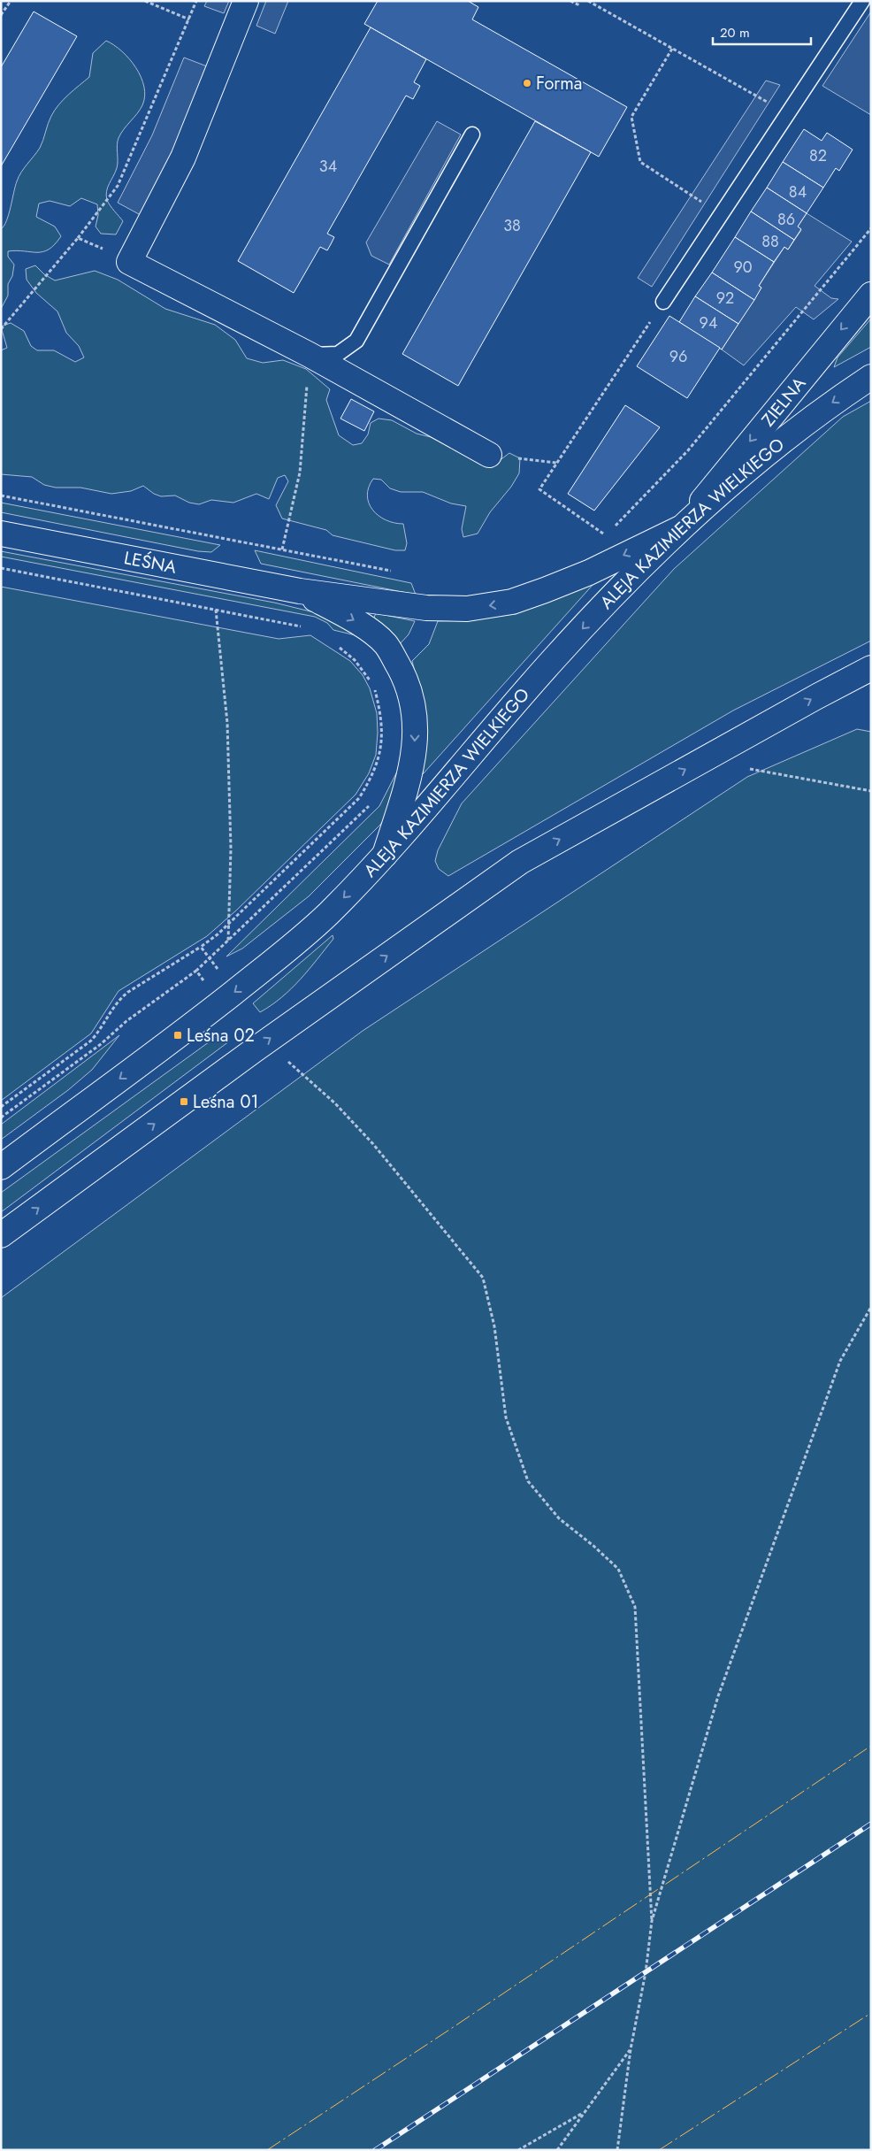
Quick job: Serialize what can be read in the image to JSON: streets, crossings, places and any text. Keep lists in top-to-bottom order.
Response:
{
  "streets": {
    "main road": ["ZIELNA", "ALEJA KAZIMIERZA WIELKIEGO", "LEŚNA"]
  },
  "crossings": [
    ["ZIELNA", "ALEJA KAZIMIERZA WIELKIEGO"]
  ],
  "one_way": ["ZIELNA"],
  "places": {
    "other": ["Forma"],
    "transit": ["Leśna 02", "Leśna 01"]
  },
  "house_numbers": [
    "82",
    "34",
    "84",
    "86",
    "38",
    "88",
    "90",
    "92",
    "94",
    "96"
  ],
  "scale_bar": "20 m"
}
